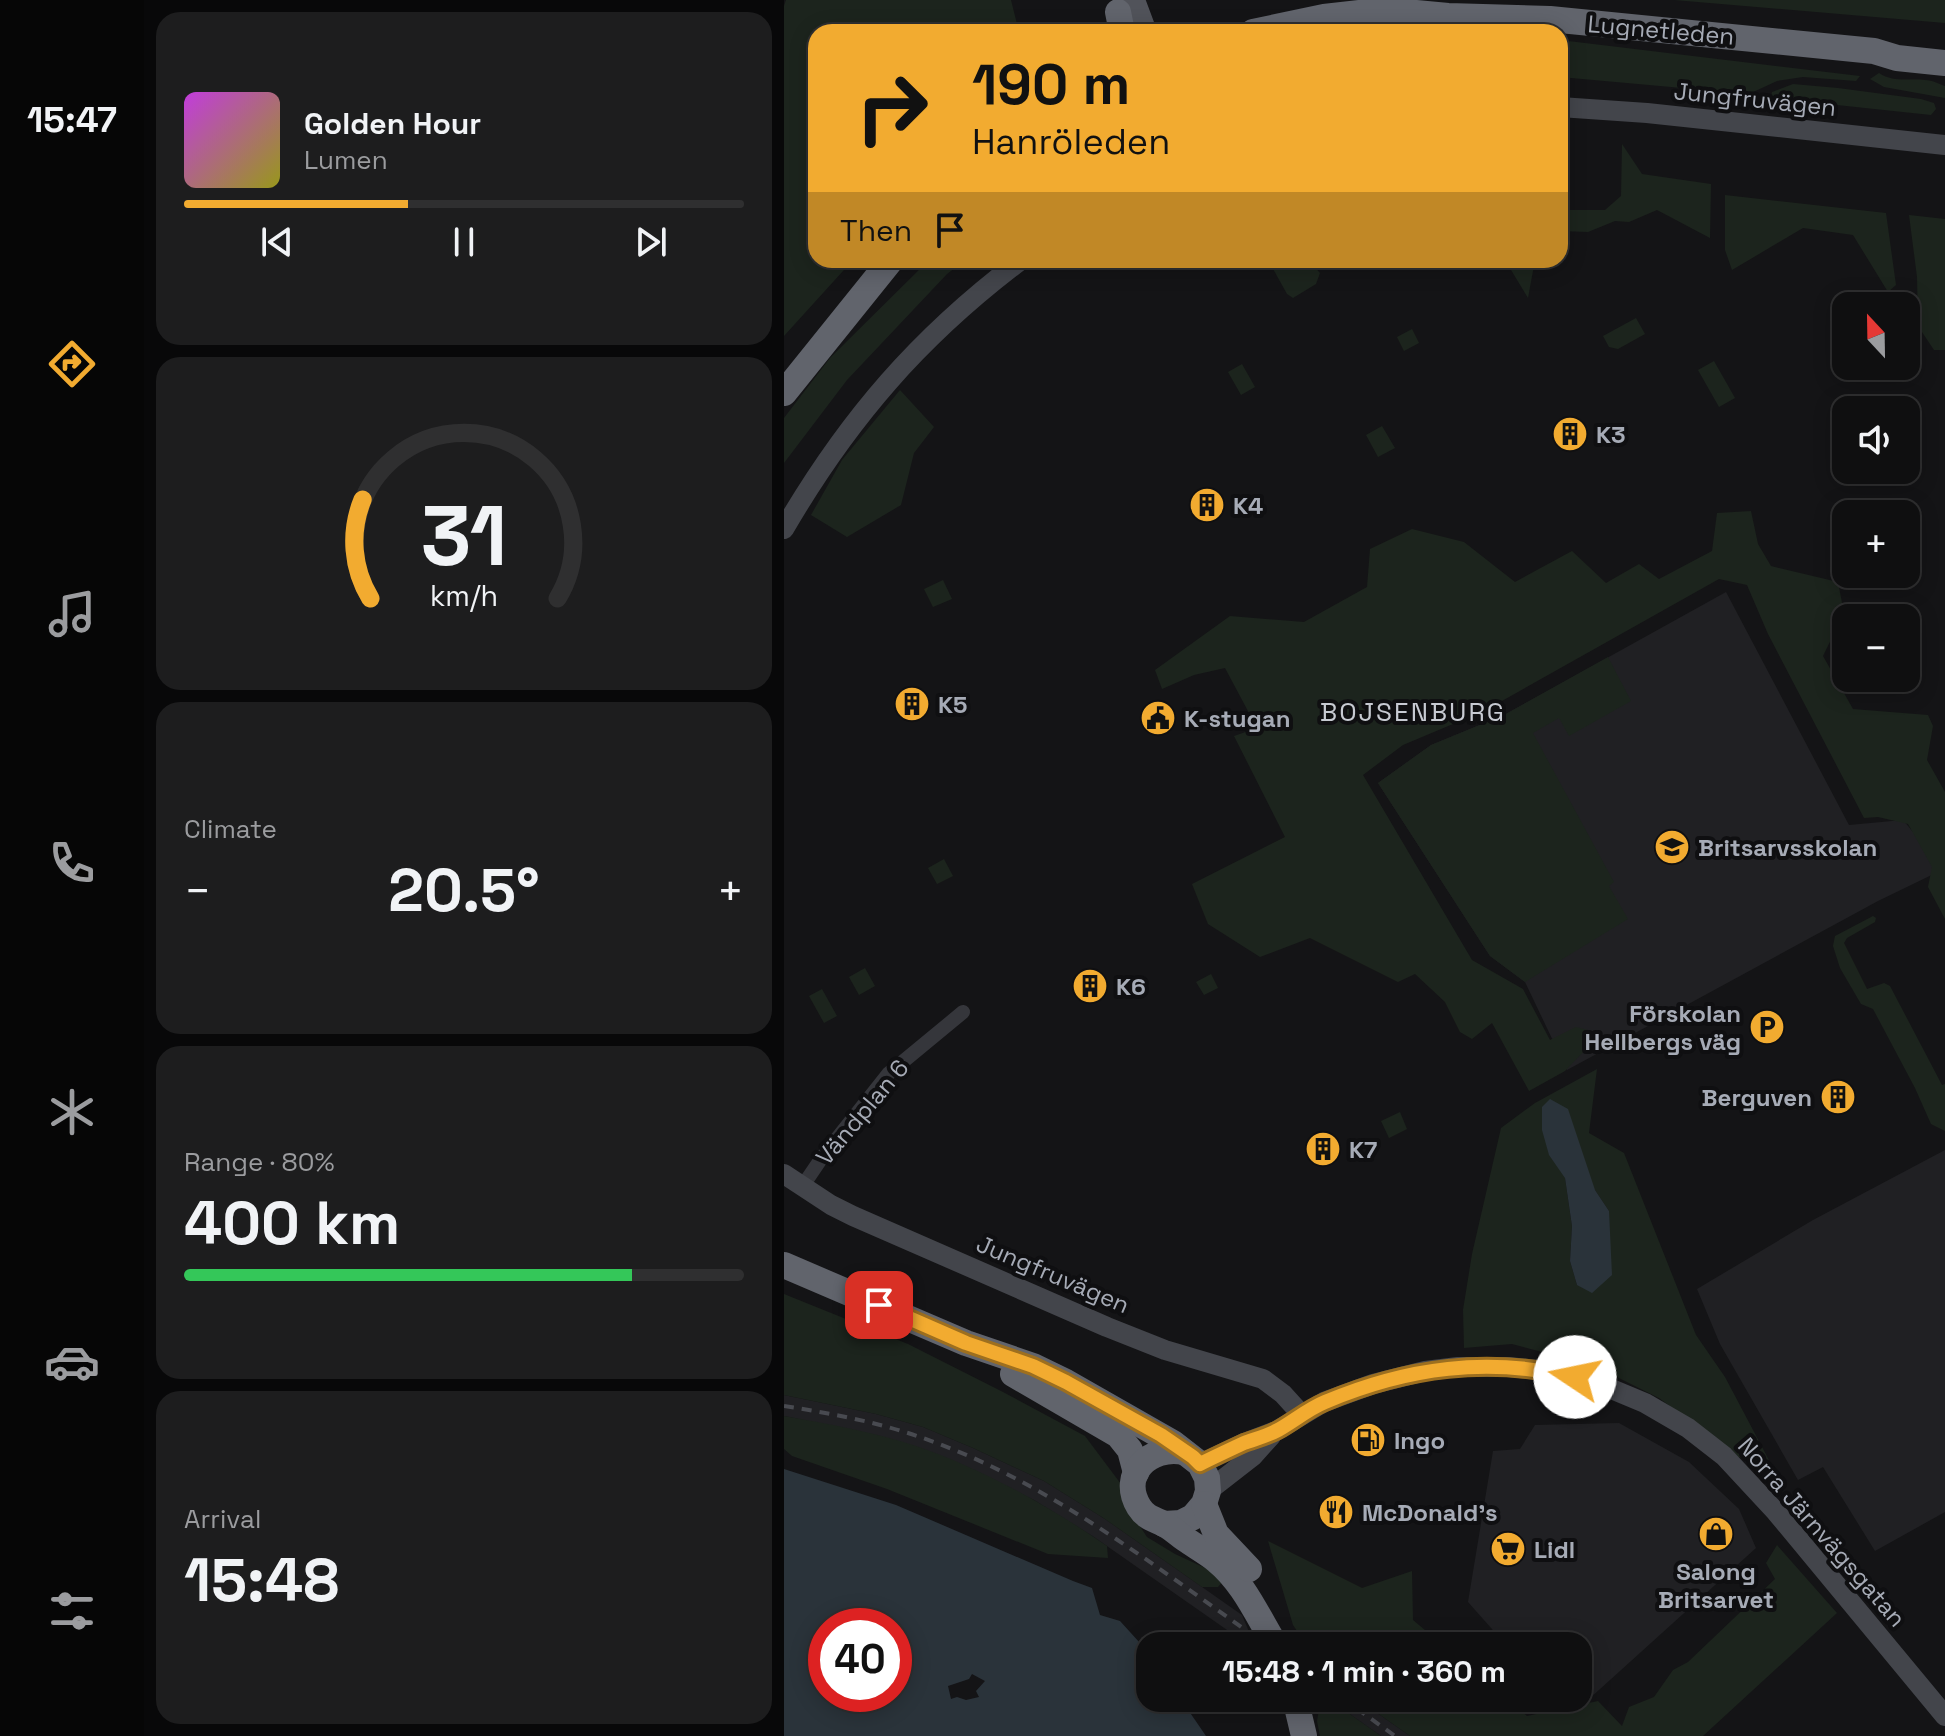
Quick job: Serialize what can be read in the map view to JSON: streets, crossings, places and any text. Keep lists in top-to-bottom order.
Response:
{
  "streets": {
    "highway": ["Lugnetleden"],
    "street": ["Jungfruvägen", "Vändplan 6", "Norra Järnvägsgatan"]
  },
  "crossings": [
    ["Jungfruvägen", "Vändplan 6"],
    ["Jungfruvägen", "Norra Järnvägsgatan"]
  ],
  "districts": ["BOJSENBURG"],
  "places": {
    "building": [
      "K3",
      "K4",
      "K5",
      "K6",
      "Berguven",
      "K7"
    ],
    "public building": ["K-stugan"],
    "school or university": ["Britsarvsskolan"],
    "parking": ["Förskolan Hellbergs väg"],
    "fuel station": ["Ingo"],
    "restaurant": ["McDonald's"],
    "shop": ["Salong Britsarvet"],
    "supermarket": ["Lidl"]
  },
  "north": "top",
  "page": {
    "tabs": "15:47",
    "turn": ["190 m", "Hanröleden"],
    "song": ["Golden Hour", "Lumen"],
    "then": "Then",
    "map_buttons": ["+", "−"],
    "tile": [
      "Climate",
      ["Range · 80%", "400 km"],
      ["Arrival", "15:48"]
    ],
    "heat": ["−", "20.5°", "+"],
    "limit": "40",
    "trip": "15:48 · 1 min · 360 m",
    "gauge": ["31", "km/h"]
  }
}
